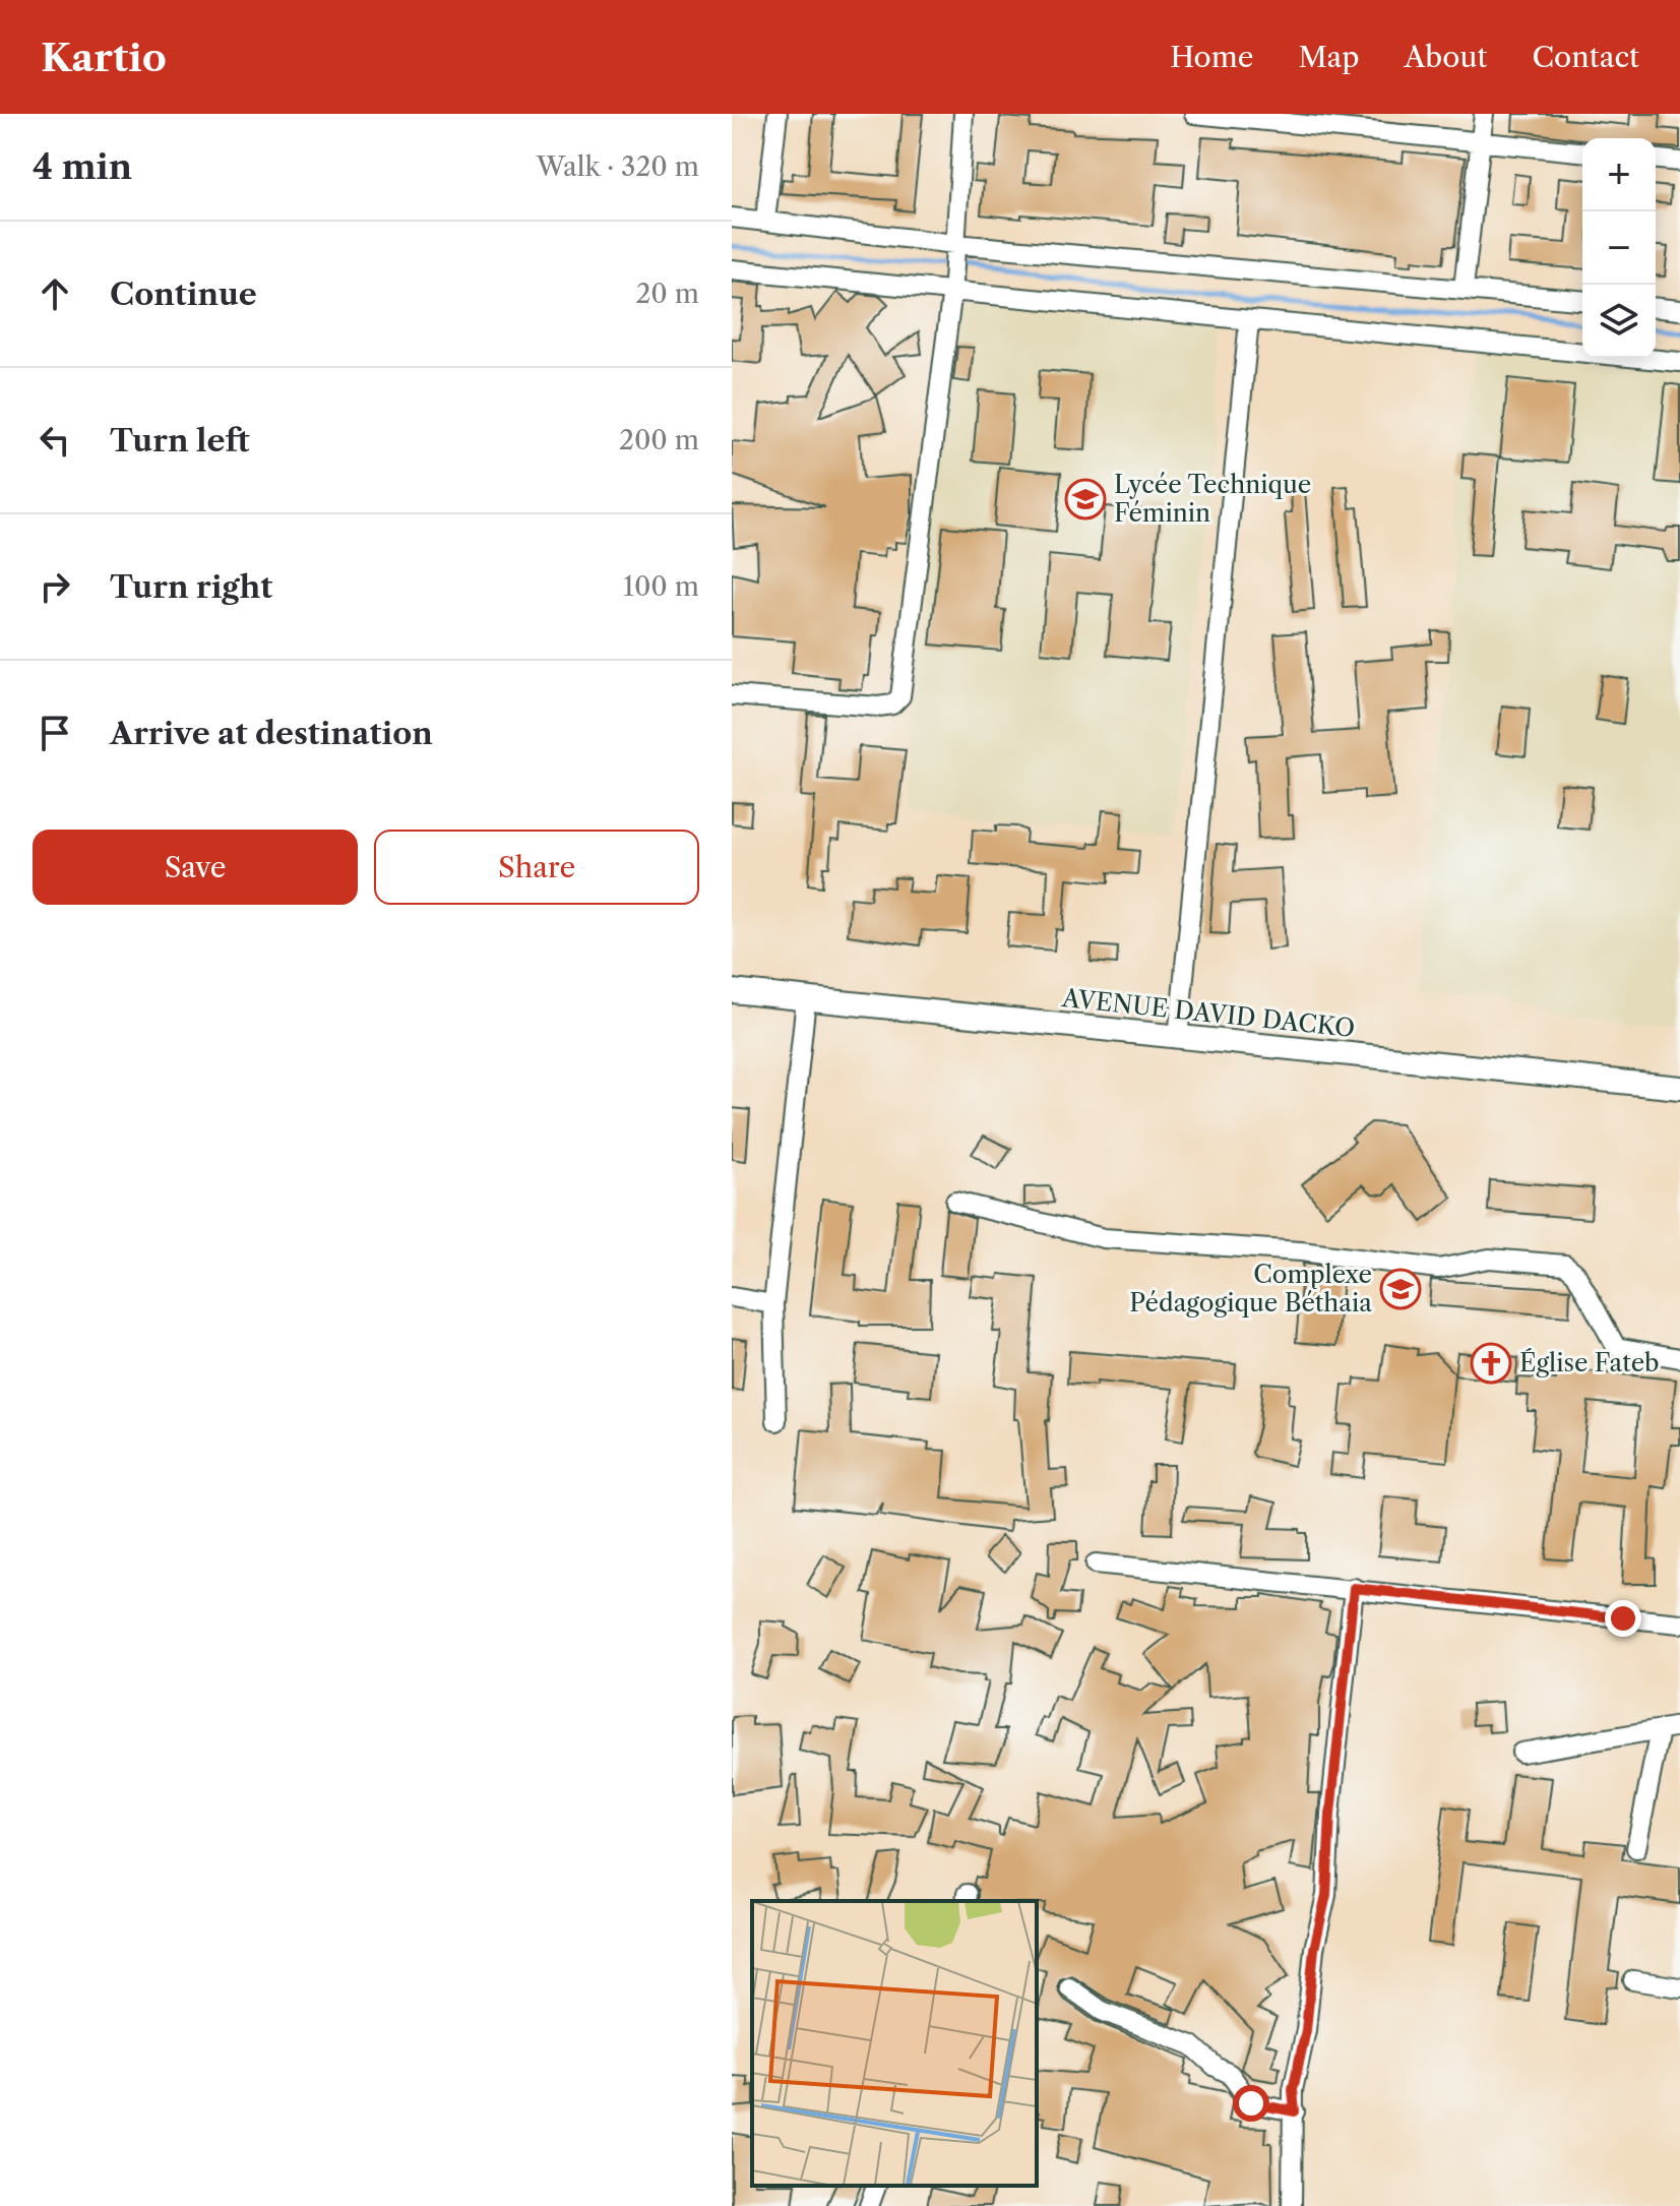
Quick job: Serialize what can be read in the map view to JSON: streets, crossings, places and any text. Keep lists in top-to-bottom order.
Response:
{
  "streets": {
    "main road": ["AVENUE DAVID DACKO"]
  },
  "places": {
    "school or university": ["Lycée Technique Féminin", "Complexe Pédagogique Béthaia"],
    "church": ["Église Fateb"]
  },
  "page": {
    "header": "Kartio",
    "nav": [
      "Home",
      "Map",
      "About",
      "Contact"
    ],
    "heading": ["4 min", "Walk · 320 m"],
    "map_buttons": ["+", "−"],
    "list": [
      ["Continue", "20 m"],
      ["Turn left", "200 m"],
      ["Turn right", "100 m"],
      "Arrive at destination"
    ],
    "buttons": ["Save", "Share"]
  }
}
